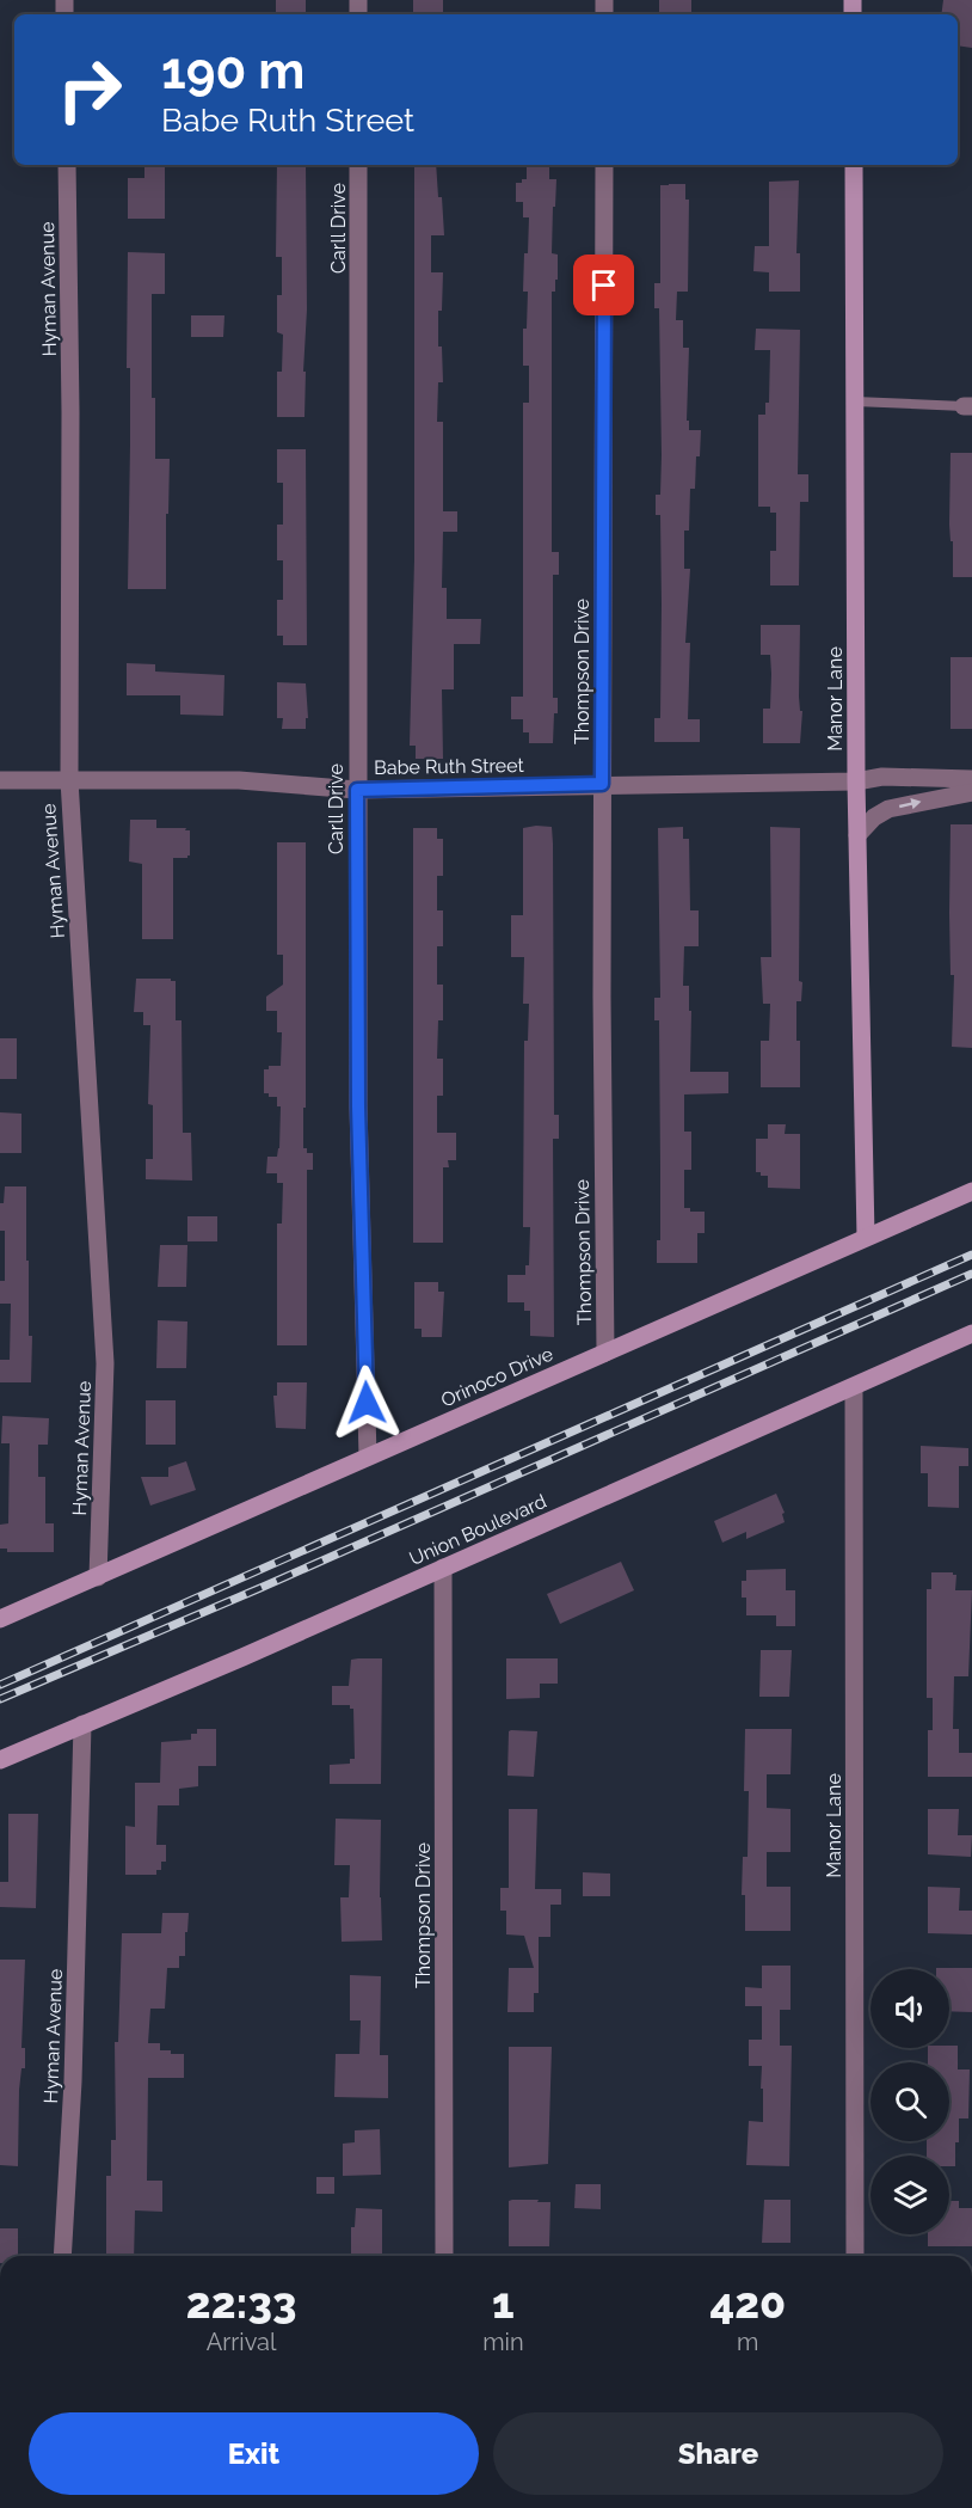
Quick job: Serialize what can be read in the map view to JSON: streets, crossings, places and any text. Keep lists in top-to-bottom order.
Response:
{
  "streets": {
    "street": [
      "Carll Drive",
      "Hyman Avenue",
      "Thompson Drive",
      "Manor Lane",
      "Babe Ruth Street",
      "Orinoco Drive",
      "Union Boulevard"
    ]
  },
  "crossings": [
    ["Carll Drive", "Babe Ruth Street"],
    ["Carll Drive", "Orinoco Drive"],
    ["Hyman Avenue", "Babe Ruth Street"],
    ["Hyman Avenue", "Orinoco Drive"],
    ["Hyman Avenue", "Union Boulevard"],
    ["Thompson Drive", "Babe Ruth Street"],
    ["Thompson Drive", "Orinoco Drive"],
    ["Thompson Drive", "Union Boulevard"],
    ["Manor Lane", "Babe Ruth Street"],
    ["Manor Lane", "Orinoco Drive"],
    ["Manor Lane", "Union Boulevard"]
  ],
  "page": {
    "turn": ["190 m", "Babe Ruth Street"],
    "eta": [
      "22:33",
      "Arrival",
      "1",
      "min",
      "420",
      "m"
    ],
    "buttons": ["Exit", "Share"]
  }
}
